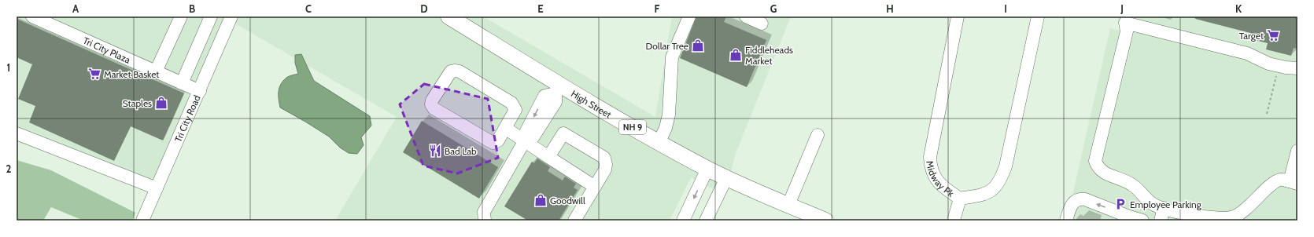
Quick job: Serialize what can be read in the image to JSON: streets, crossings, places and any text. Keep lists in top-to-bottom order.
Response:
{
  "streets": {
    "main road": ["High Street", "NH 9"],
    "street": ["Tri City Plaza", "Tri City Road", "Midway Pk"]
  },
  "crossings": [
    ["Tri City Plaza", "Tri City Road"]
  ],
  "places": {
    "supermarket": ["Target", "Market Basket"],
    "shop": [
      "Dollar Tree",
      "Fiddleheads Market",
      "Staples",
      "Goodwill"
    ],
    "restaurant": ["Bad Lab"],
    "parking": ["Employee Parking"]
  },
  "grid": {
    "columns": [
      "A",
      "B",
      "C",
      "D",
      "E",
      "F",
      "G",
      "H",
      "I",
      "J",
      "K"
    ],
    "rows": ["1", "2"]
  }
}
